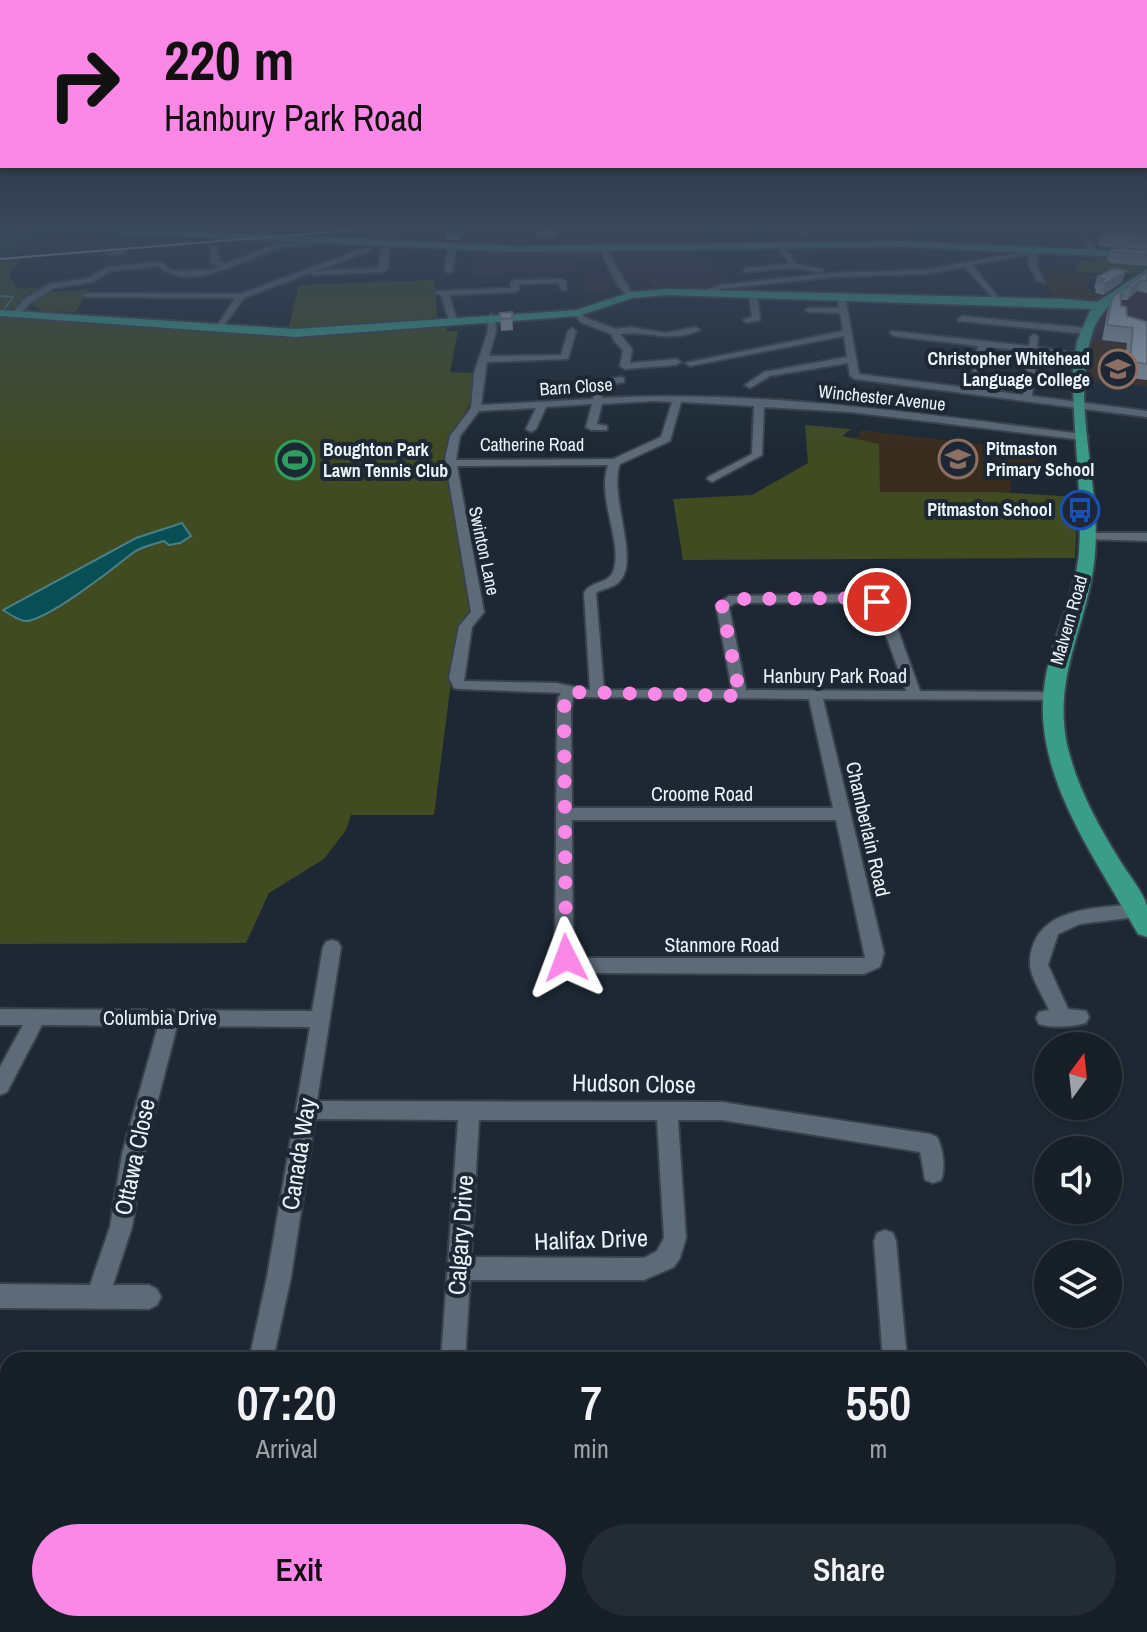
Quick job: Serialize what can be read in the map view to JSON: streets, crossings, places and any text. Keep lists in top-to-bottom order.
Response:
{
  "streets": {
    "main road": ["Malvern Road"],
    "street": [
      "Barn Close",
      "Winchester Avenue",
      "Catherine Road",
      "Swinton Lane",
      "Hanbury Park Road",
      "Croome Road",
      "Chamberlain Road",
      "Stanmore Road",
      "Columbia Drive",
      "Hudson Close",
      "Canada Way",
      "Ottawa Close",
      "Calgary Drive",
      "Halifax Drive"
    ]
  },
  "crossings": [
    ["Barn Close", "Winchester Avenue"],
    ["Barn Close", "Swinton Lane"],
    ["Winchester Avenue", "Malvern Road"],
    ["Catherine Road", "Swinton Lane"],
    ["Swinton Lane", "Hanbury Park Road"],
    ["Malvern Road", "Hanbury Park Road"],
    ["Hanbury Park Road", "Chamberlain Road"],
    ["Croome Road", "Chamberlain Road"],
    ["Croome Road", "Stanmore Road"],
    ["Chamberlain Road", "Stanmore Road"],
    ["Columbia Drive", "Canada Way"],
    ["Columbia Drive", "Ottawa Close"],
    ["Hudson Close", "Canada Way"],
    ["Hudson Close", "Calgary Drive"],
    ["Hudson Close", "Halifax Drive"],
    ["Calgary Drive", "Halifax Drive"]
  ],
  "places": {
    "school or university": ["Christopher Whitehead Language College", "Pitmaston Primary School"],
    "sports": ["Boughton Park Lawn Tennis Club"],
    "bus stop": ["Pitmaston School"]
  },
  "north": "top",
  "page": {
    "turn": ["220 m", "Hanbury Park Road"],
    "eta": [
      "07:20",
      "Arrival",
      "7",
      "min",
      "550",
      "m"
    ],
    "buttons": ["Exit", "Share"]
  }
}
